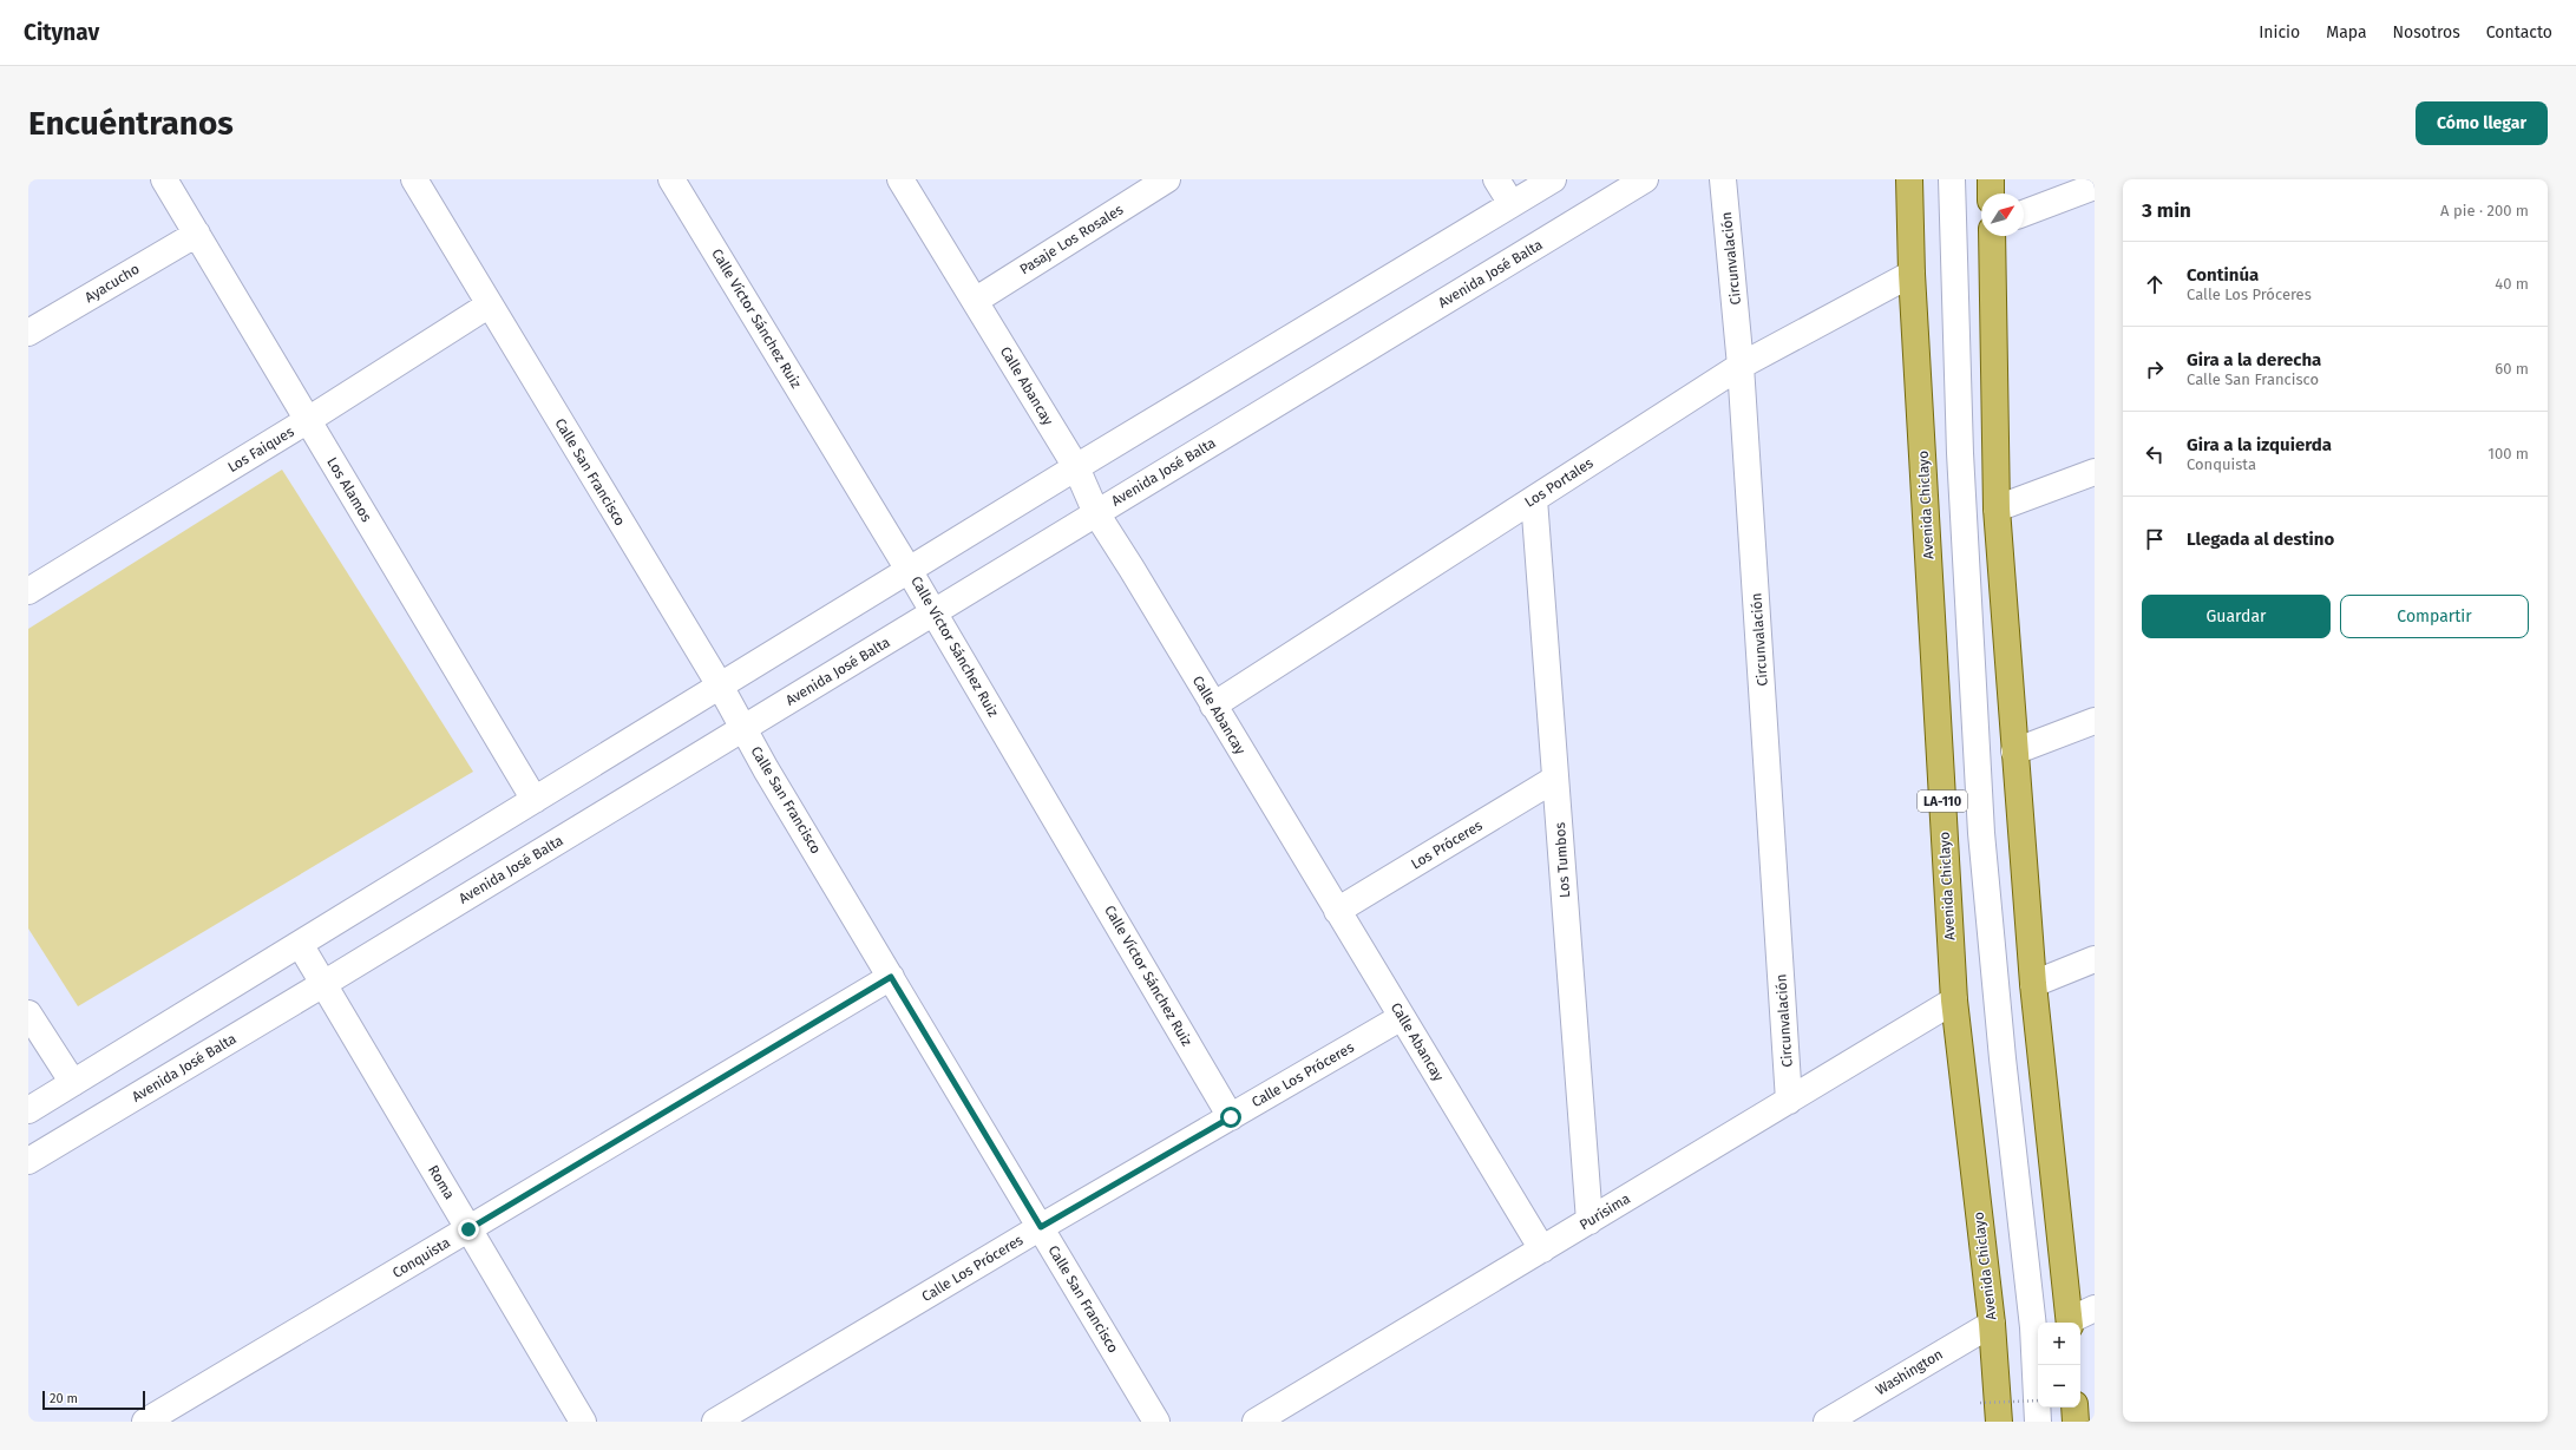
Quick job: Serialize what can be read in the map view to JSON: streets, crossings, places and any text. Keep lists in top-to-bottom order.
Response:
{
  "streets": {
    "main road": ["Avenida Chiclayo", "LA-110"],
    "street": [
      "Pasaje Los Rosales",
      "Circunvalación",
      "Avenida José Balta",
      "Ayacucho",
      "Calle Víctor Sánchez Ruiz",
      "Calle Abancay",
      "Los Faiques",
      "Calle San Francisco",
      "Los Portales",
      "Los Alamos",
      "Los Próceres",
      "Los Tumbos",
      "Calle Los Próceres",
      "Roma",
      "Purísima",
      "Conquista",
      "Washington"
    ]
  },
  "crossings": [
    ["Pasaje Los Rosales", "Calle Abancay"],
    ["Circunvalación", "Los Portales"],
    ["Circunvalación", "Purísima"],
    ["Avenida José Balta", "Calle Víctor Sánchez Ruiz"],
    ["Avenida José Balta", "Calle Abancay"],
    ["Avenida José Balta", "Calle San Francisco"],
    ["Avenida José Balta", "Roma"],
    ["Ayacucho", "Los Alamos"],
    ["Calle Víctor Sánchez Ruiz", "Calle Los Próceres"],
    ["Calle Abancay", "Los Portales"],
    ["Calle Abancay", "Los Próceres"],
    ["Calle Abancay", "Calle Los Próceres"],
    ["Calle Abancay", "Purísima"],
    ["Los Faiques", "Calle San Francisco"],
    ["Los Faiques", "Los Alamos"],
    ["Calle San Francisco", "Calle Los Próceres"],
    ["Calle San Francisco", "Conquista"],
    ["Los Portales", "Avenida Chiclayo"],
    ["Los Portales", "Los Tumbos"],
    ["Avenida Chiclayo", "Purísima"],
    ["Avenida Chiclayo", "Washington"],
    ["Los Próceres", "Los Tumbos"],
    ["Los Tumbos", "Purísima"],
    ["Roma", "Conquista"]
  ],
  "scale_bar": "20 m",
  "north": "top right",
  "page": {
    "header": "Citynav",
    "nav": [
      "Inicio",
      "Mapa",
      "Nosotros",
      "Contacto"
    ],
    "buttons": [
      "Cómo llegar",
      ["Guardar", "Compartir"]
    ],
    "title": "Encuéntranos",
    "heading": ["3 min", "A pie · 200 m"],
    "list": [
      ["Continúa", "Calle Los Próceres", "40 m"],
      ["Gira a la derecha", "Calle San Francisco", "60 m"],
      ["Gira a la izquierda", "Conquista", "100 m"],
      "Llegada al destino"
    ],
    "map_buttons": ["+", "−"],
    "scale": "20 m"
  }
}
